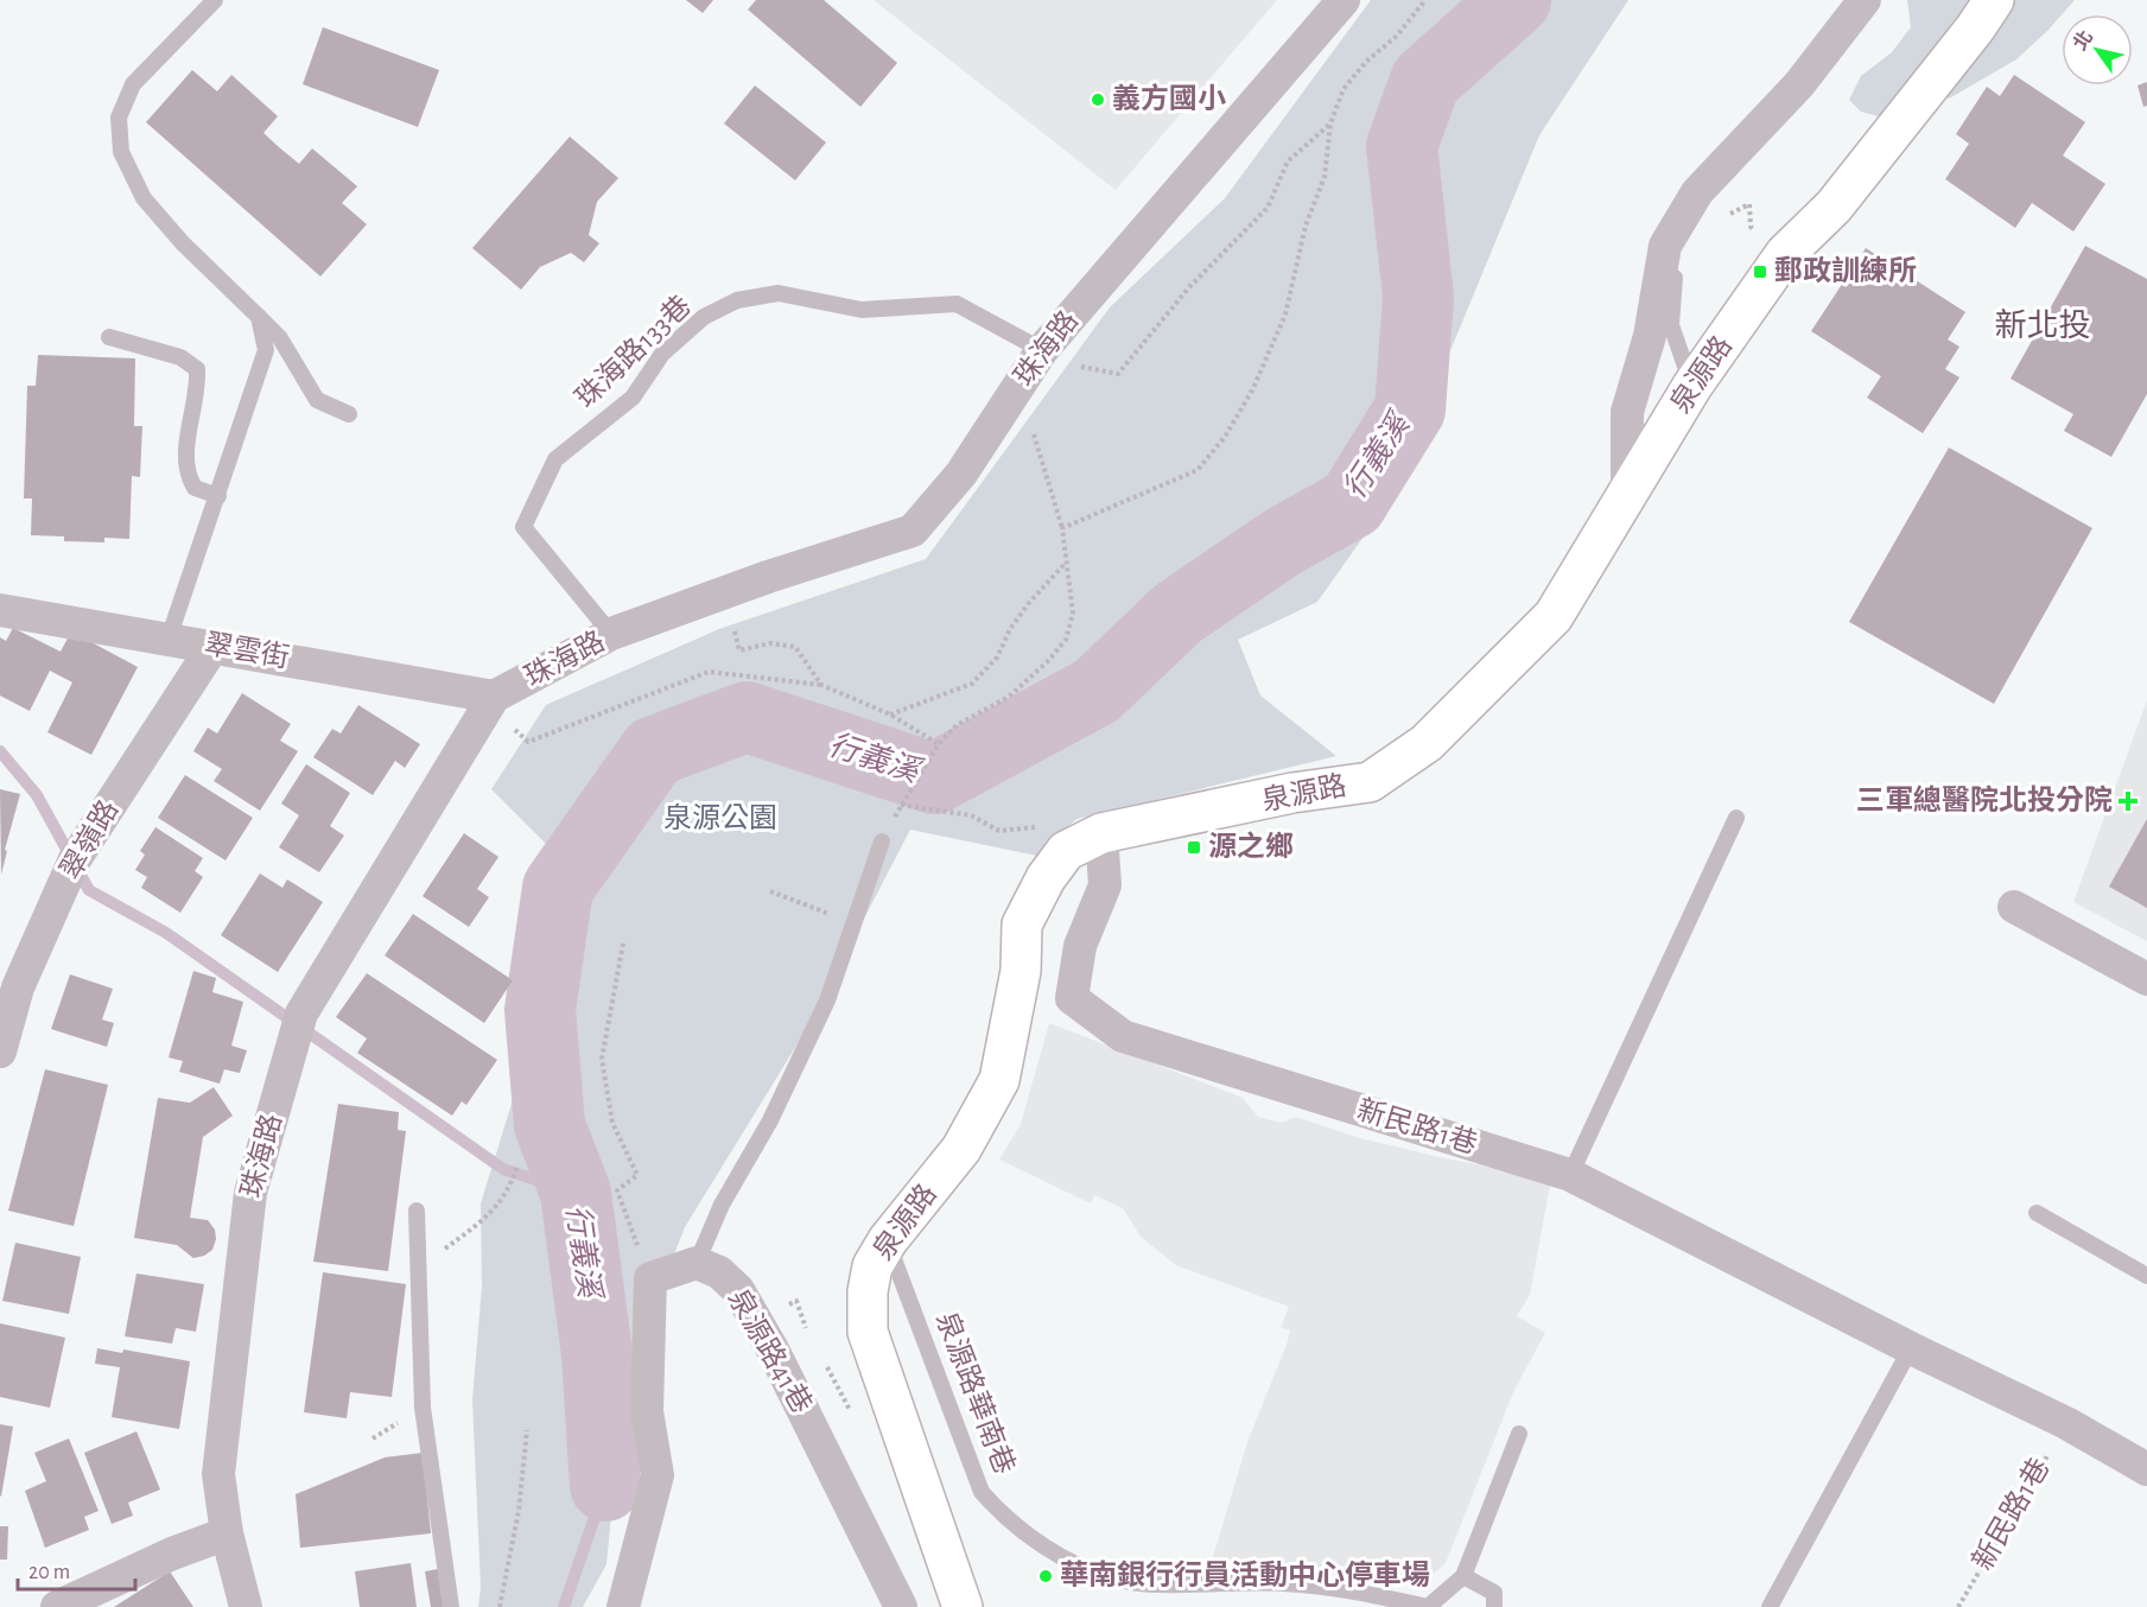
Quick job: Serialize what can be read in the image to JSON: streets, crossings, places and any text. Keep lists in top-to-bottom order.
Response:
{
  "streets": {
    "street": [
      "珠海路",
      "泉源路",
      "翠雲街",
      "翠嶺路",
      "新民路1巷",
      "泉源路41巷"
    ],
    "lane": ["珠海路133巷", "泉源路華南巷"]
  },
  "crossings": [
    ["珠海路", "珠海路133巷"],
    ["珠海路", "翠雲街"],
    ["泉源路", "新民路1巷"],
    ["泉源路", "泉源路華南巷"],
    ["翠雲街", "翠嶺路"]
  ],
  "districts": ["新北投"],
  "water": ["行義溪"],
  "parks": ["泉源公園"],
  "places": {
    "other": ["義方國小", "華南銀行行員活動中心停車場"],
    "transit": ["郵政訓練所", "源之鄉"],
    "health": ["三軍總醫院北投分院"]
  },
  "scale_bar": "20 m",
  "north": "top left"
}
